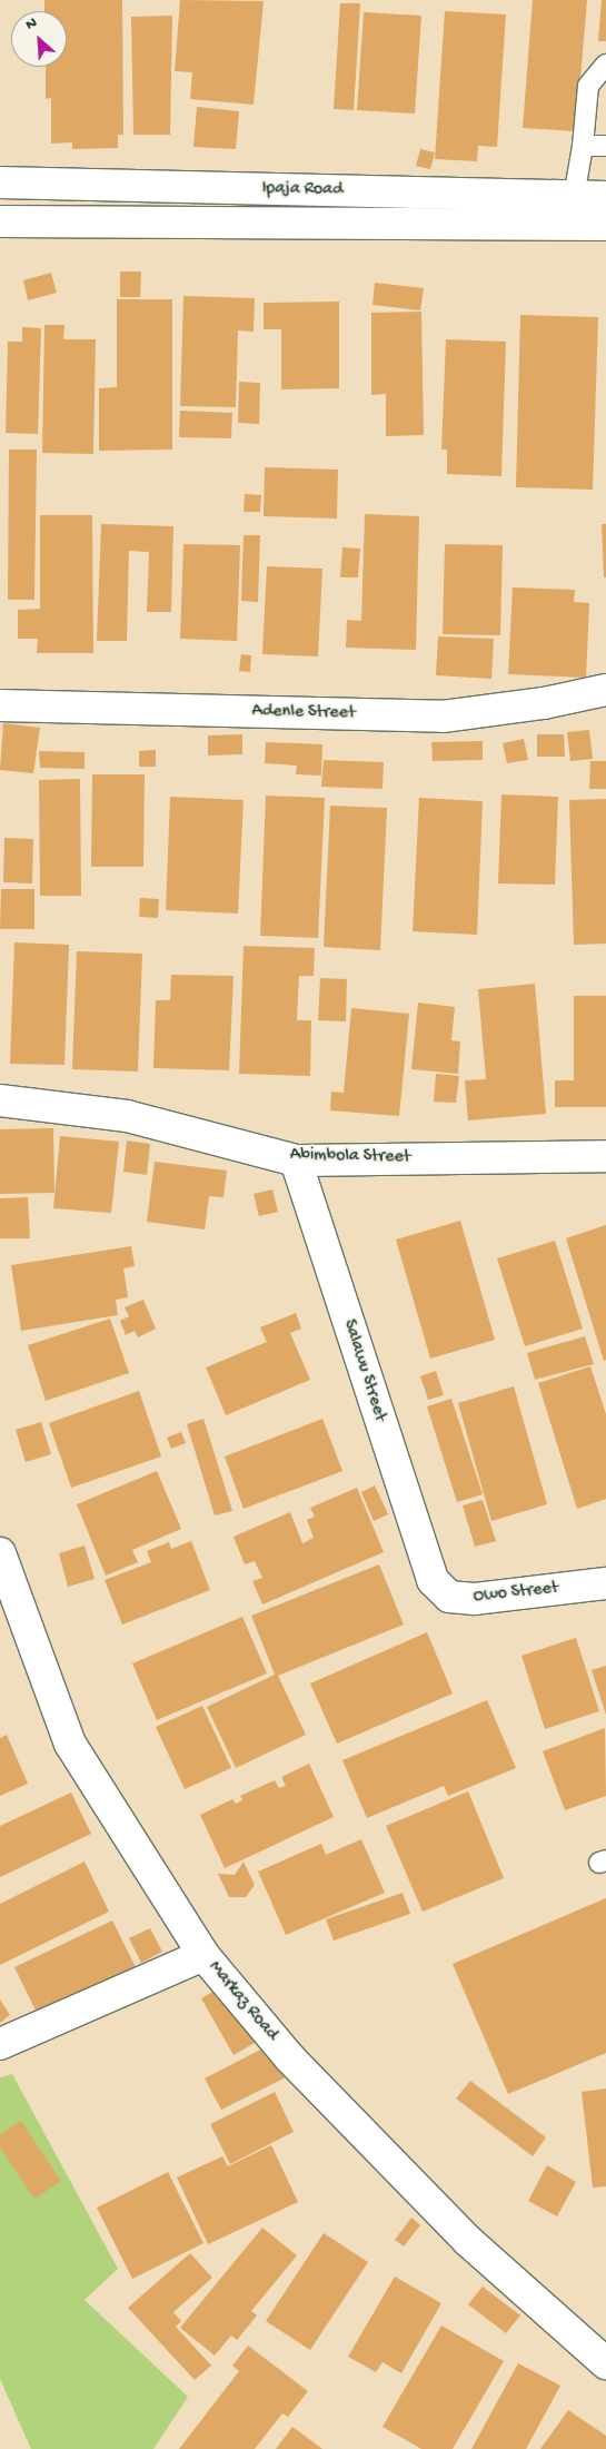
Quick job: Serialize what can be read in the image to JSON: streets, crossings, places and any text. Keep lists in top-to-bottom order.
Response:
{
  "streets": {
    "street": [
      "Ipaja Road",
      "Adenle Street",
      "Abimbola Street",
      "Salawu Street",
      "Owo Street",
      "Markaz Road"
    ]
  },
  "crossings": [
    ["Abimbola Street", "Salawu Street"],
    ["Salawu Street", "Owo Street"]
  ],
  "north": "top left"
}
